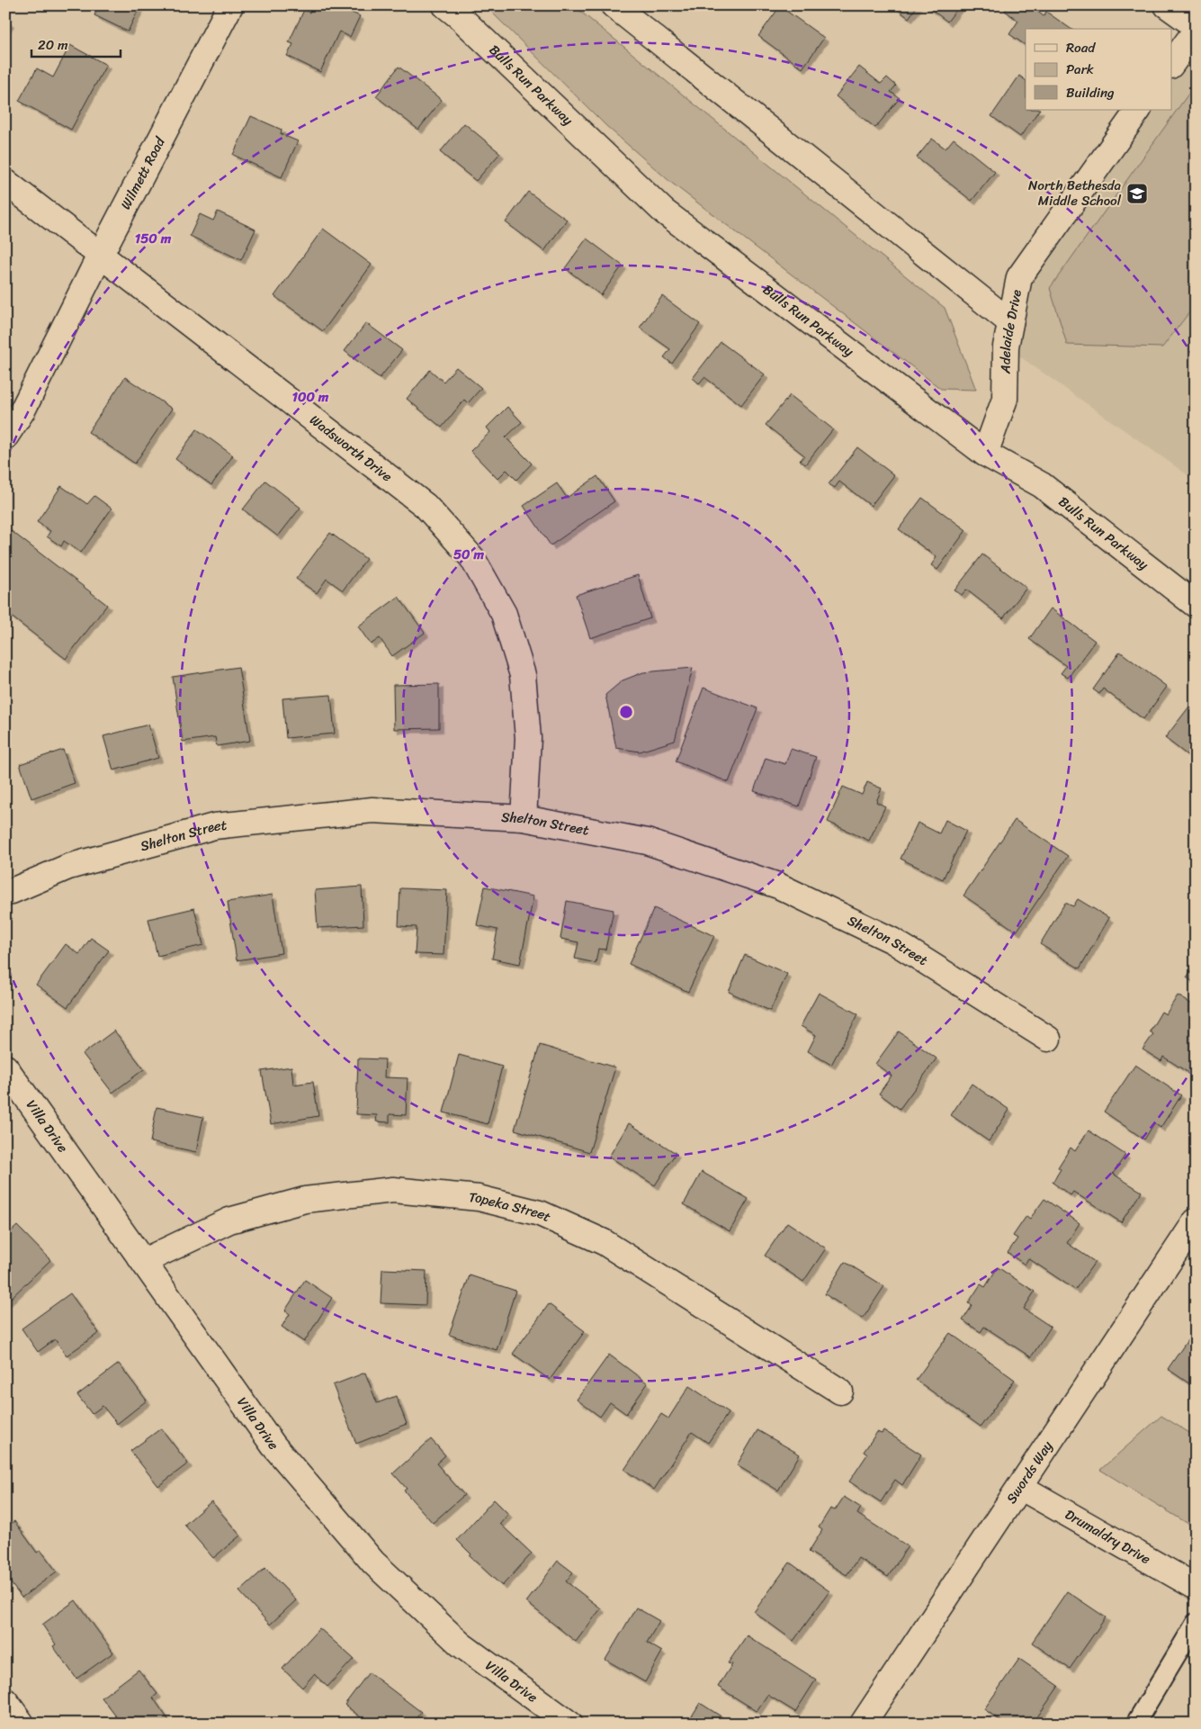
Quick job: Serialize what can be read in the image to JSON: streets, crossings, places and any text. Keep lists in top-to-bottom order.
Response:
{
  "streets": {
    "street": [
      "Bulls Run Parkway",
      "Wilmett Road",
      "Adelaide Drive",
      "Wadsworth Drive",
      "Shelton Street",
      "Villa Drive",
      "Topeka Street",
      "Swords Way",
      "Drumaldry Drive"
    ]
  },
  "crossings": [
    ["Bulls Run Parkway", "Adelaide Drive"],
    ["Wilmett Road", "Wadsworth Drive"],
    ["Wadsworth Drive", "Shelton Street"],
    ["Villa Drive", "Topeka Street"],
    ["Swords Way", "Drumaldry Drive"]
  ],
  "places": {
    "school or university": ["North Bethesda Middle School"]
  },
  "legend": ["Road", "Park", "Building"],
  "scale_bar": "20 m",
  "rings": ["150 m", "100 m", "50 m"]
}
